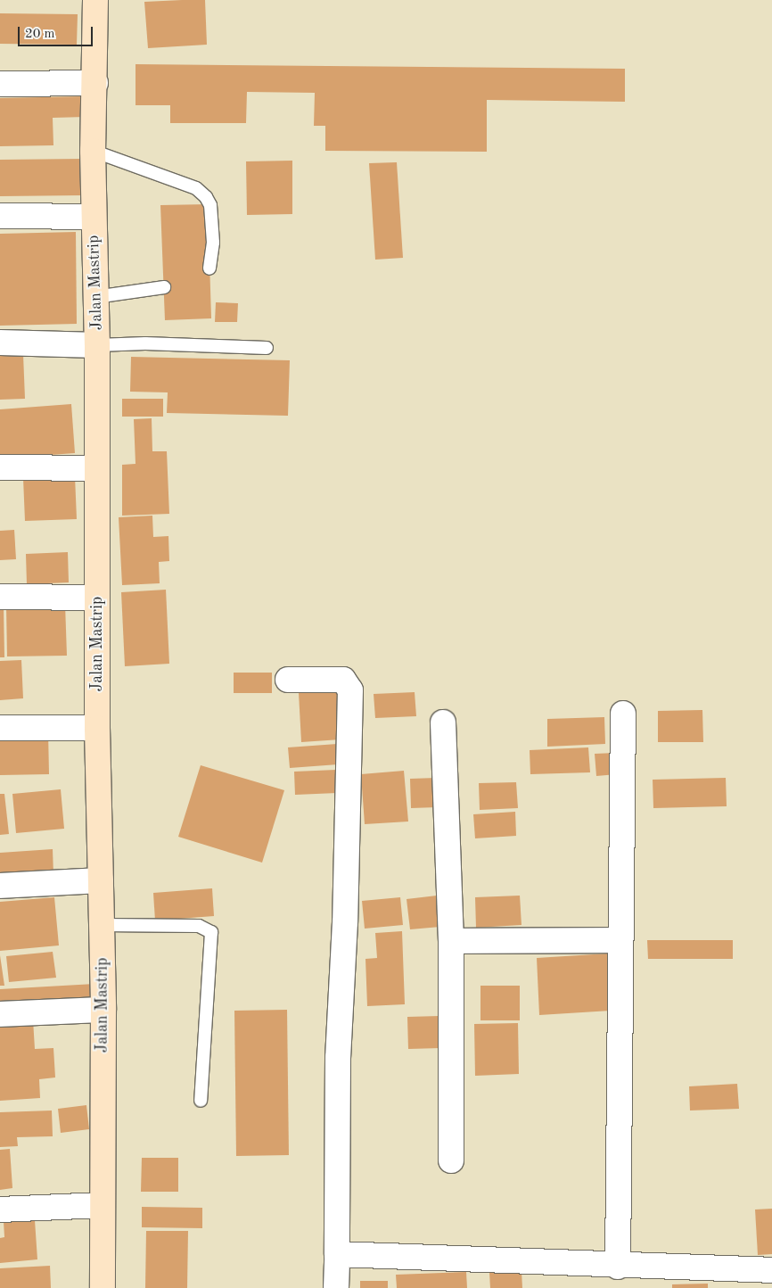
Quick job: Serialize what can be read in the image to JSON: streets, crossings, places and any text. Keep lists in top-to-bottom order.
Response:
{
  "streets": {
    "main road": ["Jalan Mastrip"]
  },
  "scale_bar": "20 m"
}
